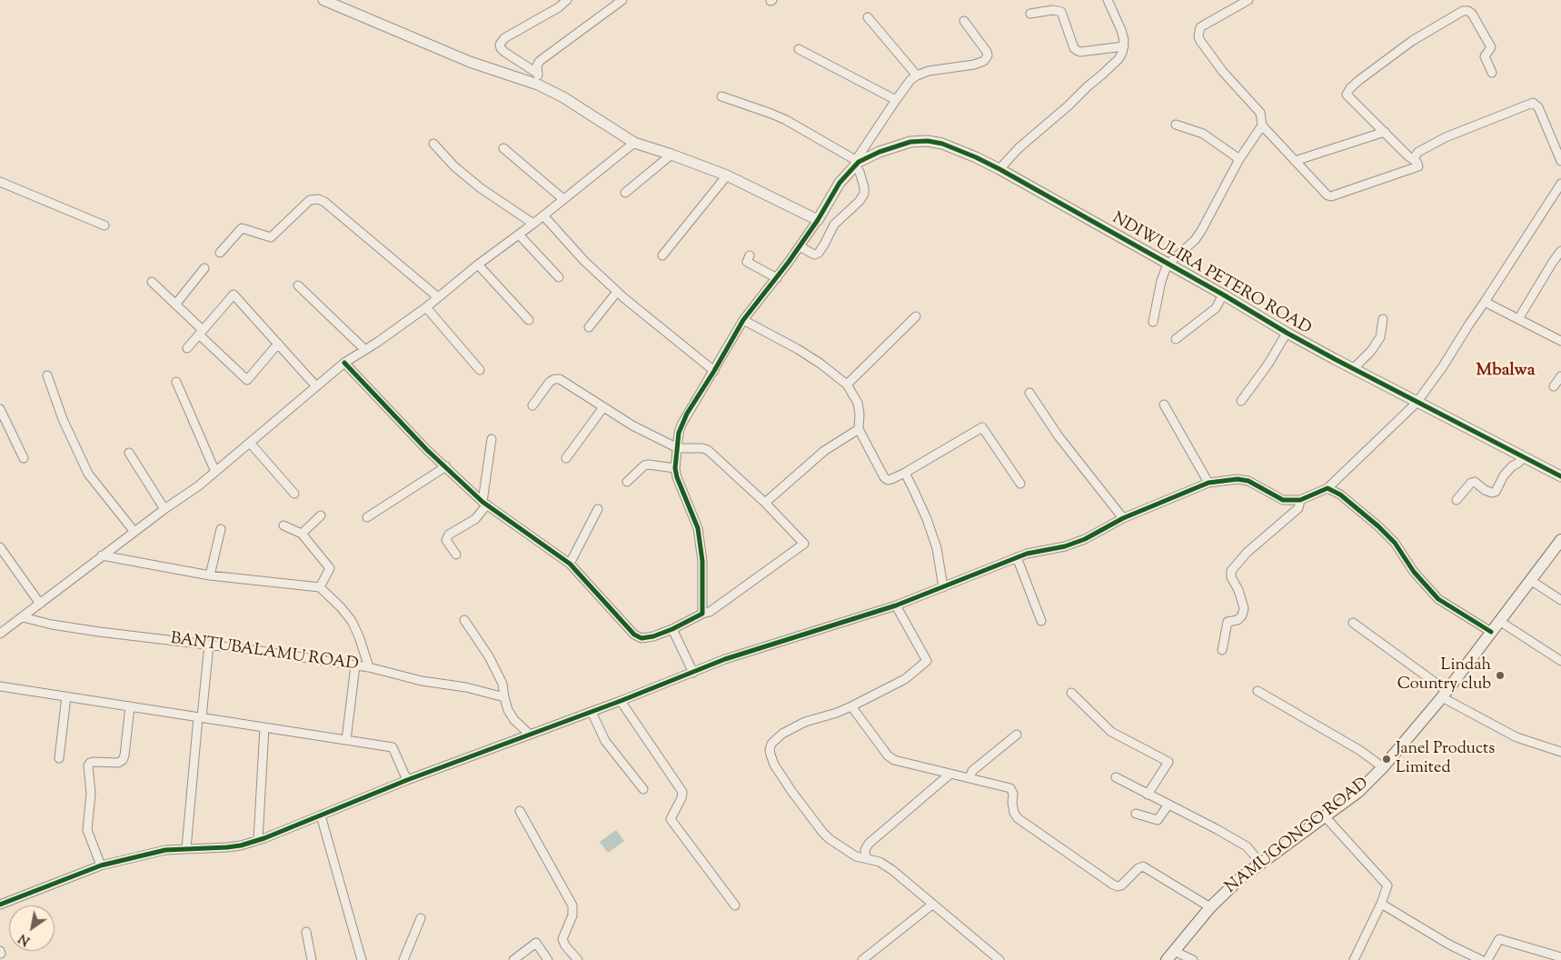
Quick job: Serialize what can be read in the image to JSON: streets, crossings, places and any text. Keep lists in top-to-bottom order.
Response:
{
  "streets": {
    "main road": ["NAMUGONGO ROAD"],
    "street": ["NDIWULIRA PETERO ROAD", "BANTUBALAMU ROAD"]
  },
  "districts": ["Mbalwa"],
  "places": ["Lindah Country club", "Janel Products Limited"],
  "north": "bottom left"
}
